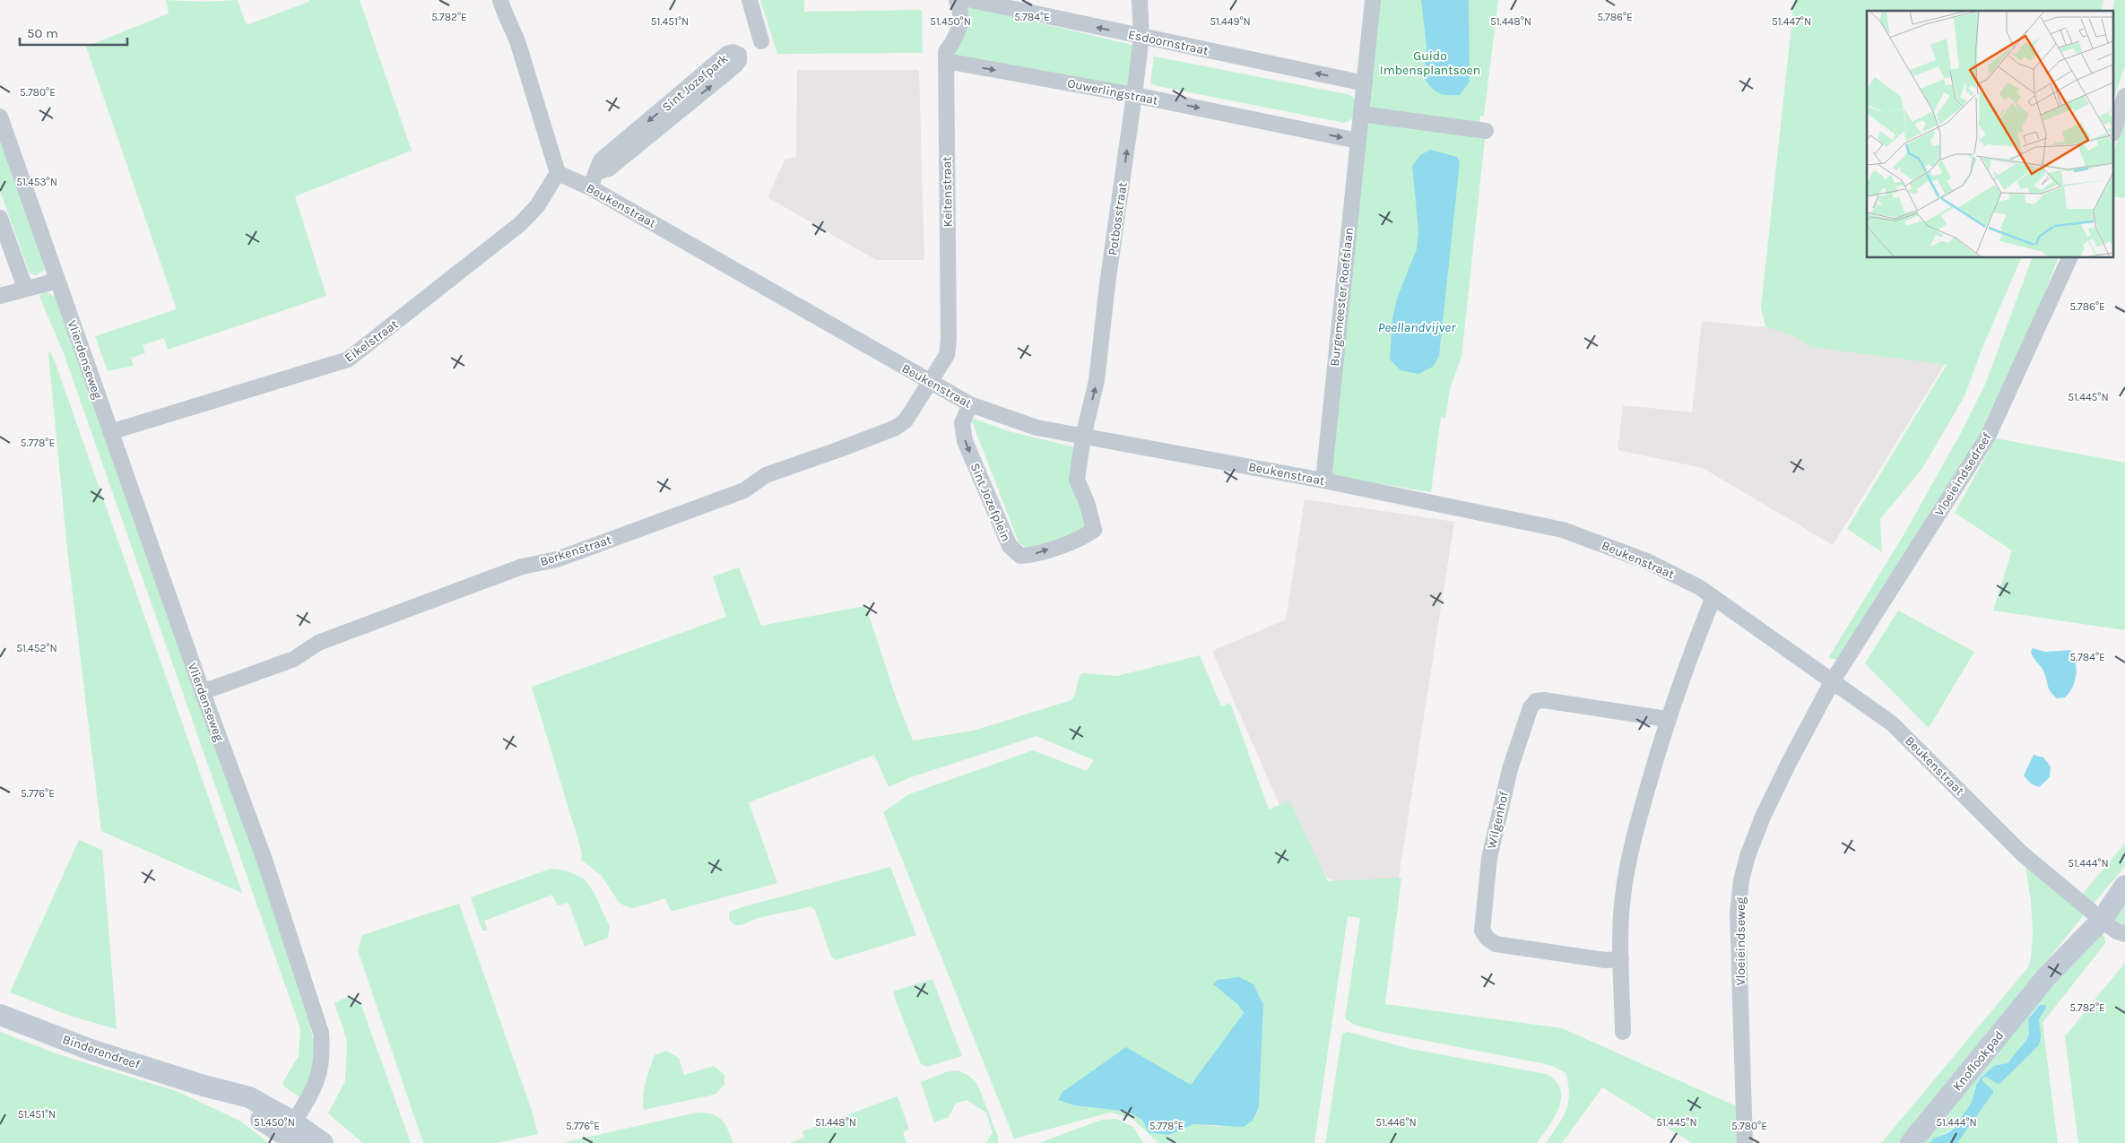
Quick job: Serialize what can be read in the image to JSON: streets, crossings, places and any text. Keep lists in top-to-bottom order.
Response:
{
  "streets": {
    "main road": ["Binderendreef", "Knoflookpad"],
    "street": [
      "Esdoornstraat",
      "Sint Jozefpark",
      "Ouwerlingstraat",
      "Keltenstraat",
      "Beukenstraat",
      "Potbosstraat",
      "Burgemeester Roefslaan",
      "Eikelstraat",
      "Vlierdenseweg",
      "Vloeieindsedreef",
      "Sint Jozefplein",
      "Berkenstraat",
      "Wilgenhof",
      "Vloeieindseweg"
    ]
  },
  "crossings": [
    ["Esdoornstraat", "Potbosstraat"],
    ["Esdoornstraat", "Burgemeester Roefslaan"],
    ["Sint Jozefpark", "Beukenstraat"],
    ["Ouwerlingstraat", "Keltenstraat"],
    ["Ouwerlingstraat", "Potbosstraat"],
    ["Ouwerlingstraat", "Burgemeester Roefslaan"],
    ["Keltenstraat", "Beukenstraat"],
    ["Keltenstraat", "Berkenstraat"],
    ["Beukenstraat", "Potbosstraat"],
    ["Beukenstraat", "Burgemeester Roefslaan"],
    ["Beukenstraat", "Eikelstraat"],
    ["Beukenstraat", "Vloeieindsedreef"],
    ["Beukenstraat", "Sint Jozefplein"],
    ["Beukenstraat", "Berkenstraat"],
    ["Beukenstraat", "Vloeieindseweg"],
    ["Beukenstraat", "Knoflookpad"],
    ["Potbosstraat", "Sint Jozefplein"],
    ["Eikelstraat", "Vlierdenseweg"],
    ["Vlierdenseweg", "Berkenstraat"],
    ["Vlierdenseweg", "Binderendreef"],
    ["Vloeieindsedreef", "Vloeieindseweg"]
  ],
  "one_way": ["Esdoornstraat", "Ouwerlingstraat", "Potbosstraat"],
  "water": ["Peellandvijver"],
  "parks": ["Guido Imbensplantsoen"],
  "scale_bar": "50 m",
  "coordinates": [
    "5.782°E",
    "5.784°E",
    "5.786°E",
    "51.451°N",
    "51.450°N",
    "51.449°N",
    "51.448°N",
    "51.447°N",
    "5.780°E",
    "51.453°N",
    "51.445°N",
    "5.778°E",
    "51.452°N",
    "5.776°E",
    "51.444°N",
    "51.446°N"
  ]
}
